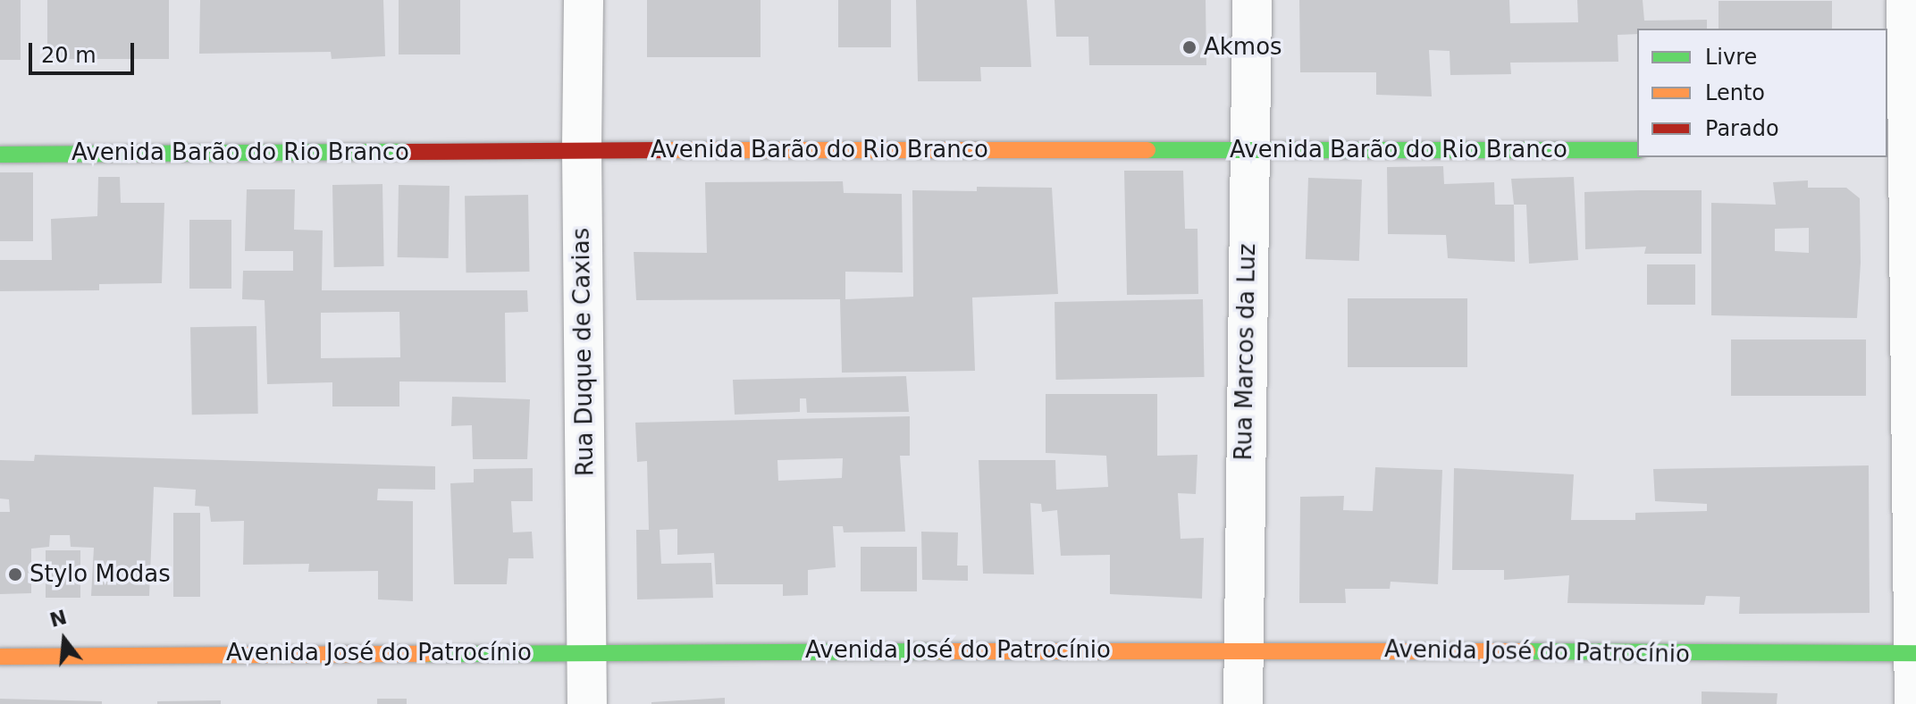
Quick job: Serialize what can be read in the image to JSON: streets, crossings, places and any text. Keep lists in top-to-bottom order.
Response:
{
  "streets": {
    "street": [
      "Avenida Barão do Rio Branco",
      "Rua Duque de Caxias",
      "Rua Marcos da Luz",
      "Avenida José do Patrocínio"
    ]
  },
  "crossings": [
    ["Avenida Barão do Rio Branco", "Rua Duque de Caxias"],
    ["Avenida Barão do Rio Branco", "Rua Marcos da Luz"],
    ["Rua Duque de Caxias", "Avenida José do Patrocínio"],
    ["Rua Marcos da Luz", "Avenida José do Patrocínio"]
  ],
  "places": ["Akmos", "Stylo Modas"],
  "legend": ["Livre", "Lento", "Parado"],
  "scale_bar": "20 m",
  "north": "top"
}
